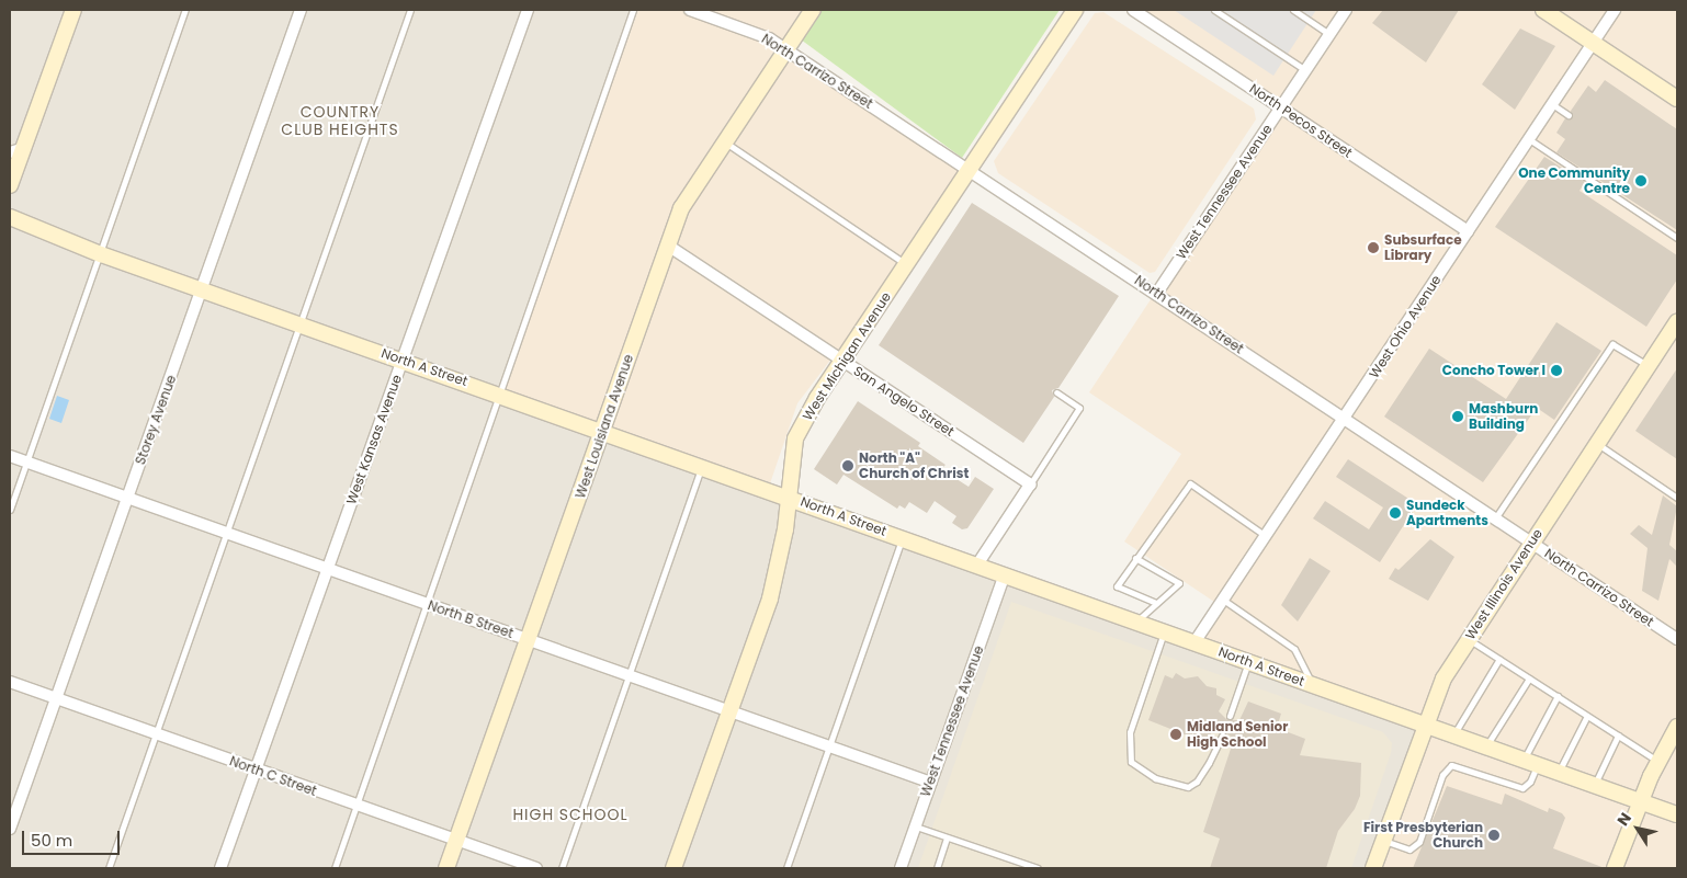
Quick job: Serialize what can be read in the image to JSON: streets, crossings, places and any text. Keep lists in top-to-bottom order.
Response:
{
  "streets": {
    "main road": [
      "West Michigan Avenue",
      "North A Street",
      "West Louisiana Avenue",
      "West Illinois Avenue"
    ],
    "street": [
      "North Carrizo Street",
      "North Pecos Street",
      "West Tennessee Avenue",
      "West Ohio Avenue",
      "San Angelo Street",
      "Storey Avenue",
      "West Kansas Avenue",
      "North B Street",
      "North C Street"
    ]
  },
  "crossings": [
    ["North Carrizo Street", "West Tennessee Avenue"],
    ["North Carrizo Street", "West Ohio Avenue"],
    ["North Carrizo Street", "West Michigan Avenue"],
    ["North Carrizo Street", "West Louisiana Avenue"],
    ["North Carrizo Street", "West Illinois Avenue"],
    ["North Pecos Street", "West Tennessee Avenue"],
    ["North Pecos Street", "West Ohio Avenue"],
    ["West Tennessee Avenue", "North A Street"],
    ["West Tennessee Avenue", "North B Street"],
    ["West Ohio Avenue", "North A Street"],
    ["West Michigan Avenue", "North A Street"],
    ["West Michigan Avenue", "San Angelo Street"],
    ["West Michigan Avenue", "North B Street"],
    ["North A Street", "Storey Avenue"],
    ["North A Street", "West Louisiana Avenue"],
    ["North A Street", "West Kansas Avenue"],
    ["North A Street", "West Illinois Avenue"],
    ["San Angelo Street", "West Louisiana Avenue"],
    ["Storey Avenue", "North B Street"],
    ["Storey Avenue", "North C Street"],
    ["West Louisiana Avenue", "North B Street"],
    ["West Louisiana Avenue", "North C Street"],
    ["West Kansas Avenue", "North B Street"],
    ["West Kansas Avenue", "North C Street"]
  ],
  "districts": ["COUNTRY CLUB HEIGHTS", "HIGH SCHOOL"],
  "places": [
    "One Community Centre",
    "Subsurface Library",
    "Concho Tower I",
    "Mashburn Building",
    "North \"A\" Church of Christ",
    "Sundeck Apartments",
    "Midland Senior High School",
    "First Presbyterian Church"
  ],
  "scale_bar": "50 m",
  "north": "top left"
}
